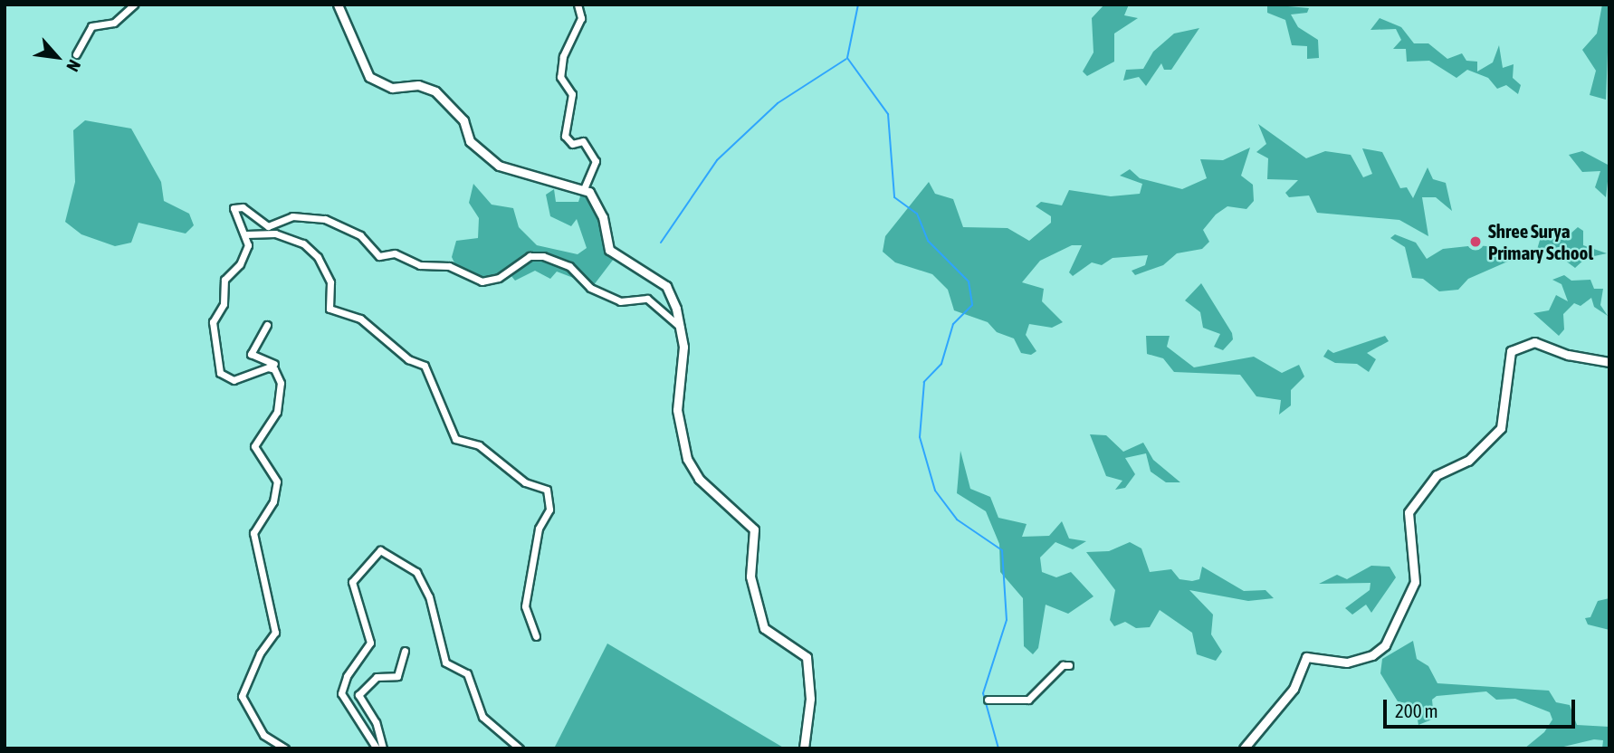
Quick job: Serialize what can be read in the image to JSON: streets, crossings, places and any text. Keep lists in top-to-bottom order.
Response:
{
  "places": ["Shree Surya Primary School"],
  "scale_bar": "200 m",
  "north": "bottom right"
}
